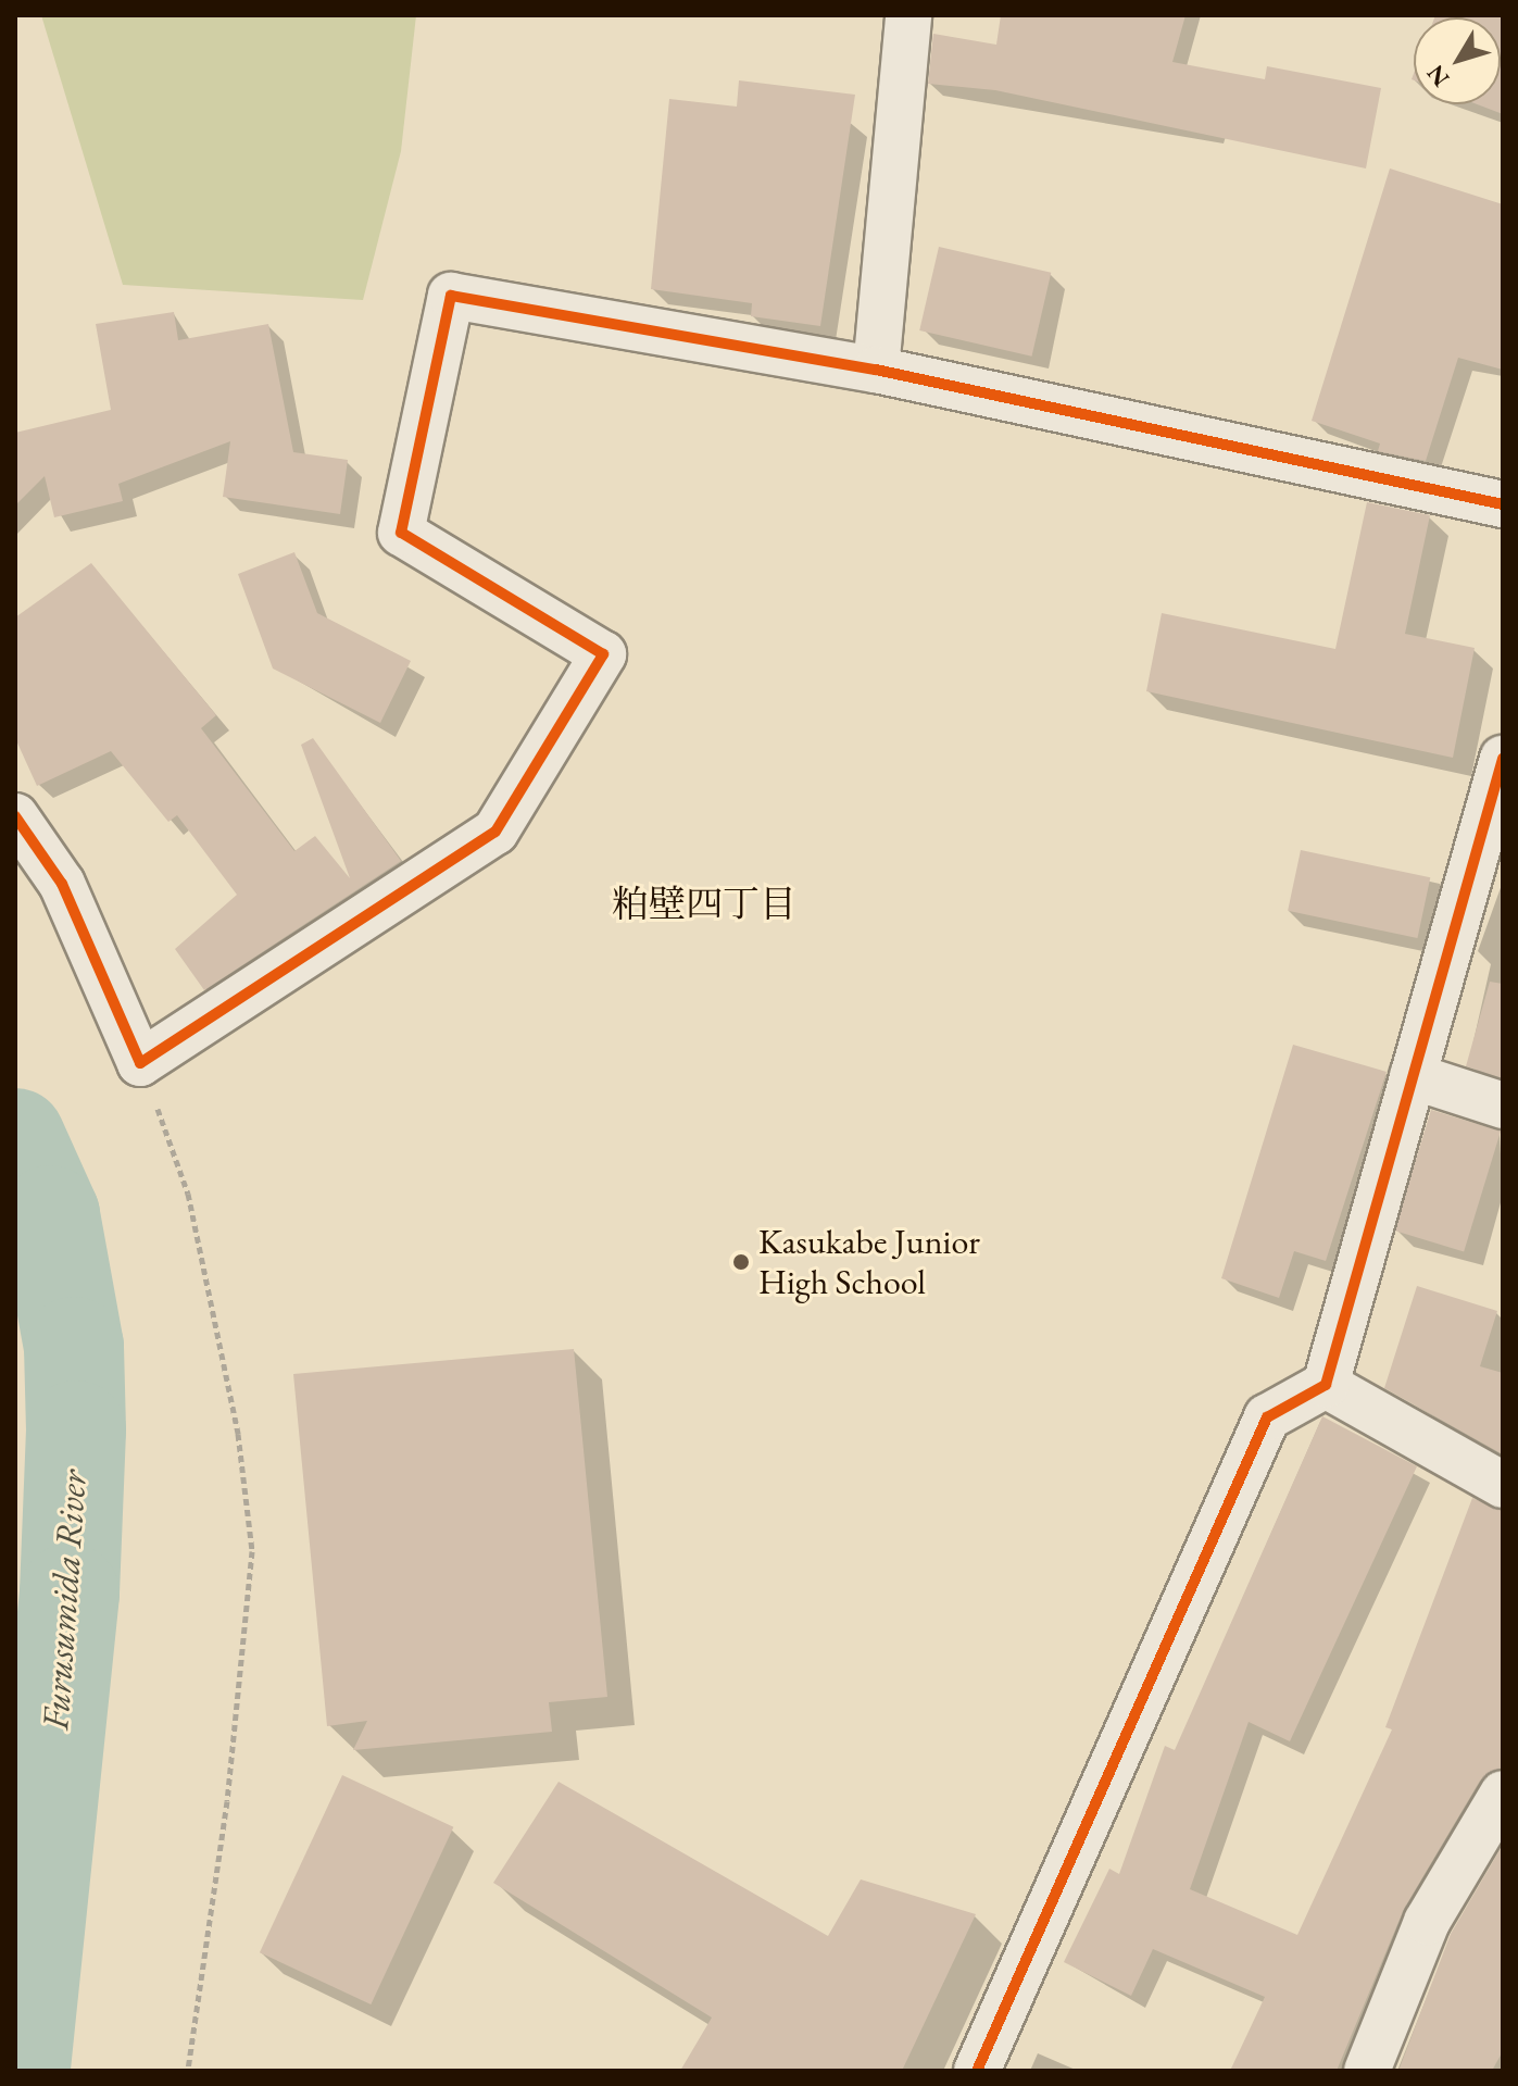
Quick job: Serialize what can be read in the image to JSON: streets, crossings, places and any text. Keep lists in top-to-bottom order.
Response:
{
  "districts": ["粕壁四丁目"],
  "water": ["Furusumida River"],
  "places": ["Kasukabe Junior High School"],
  "north": "bottom left"
}
